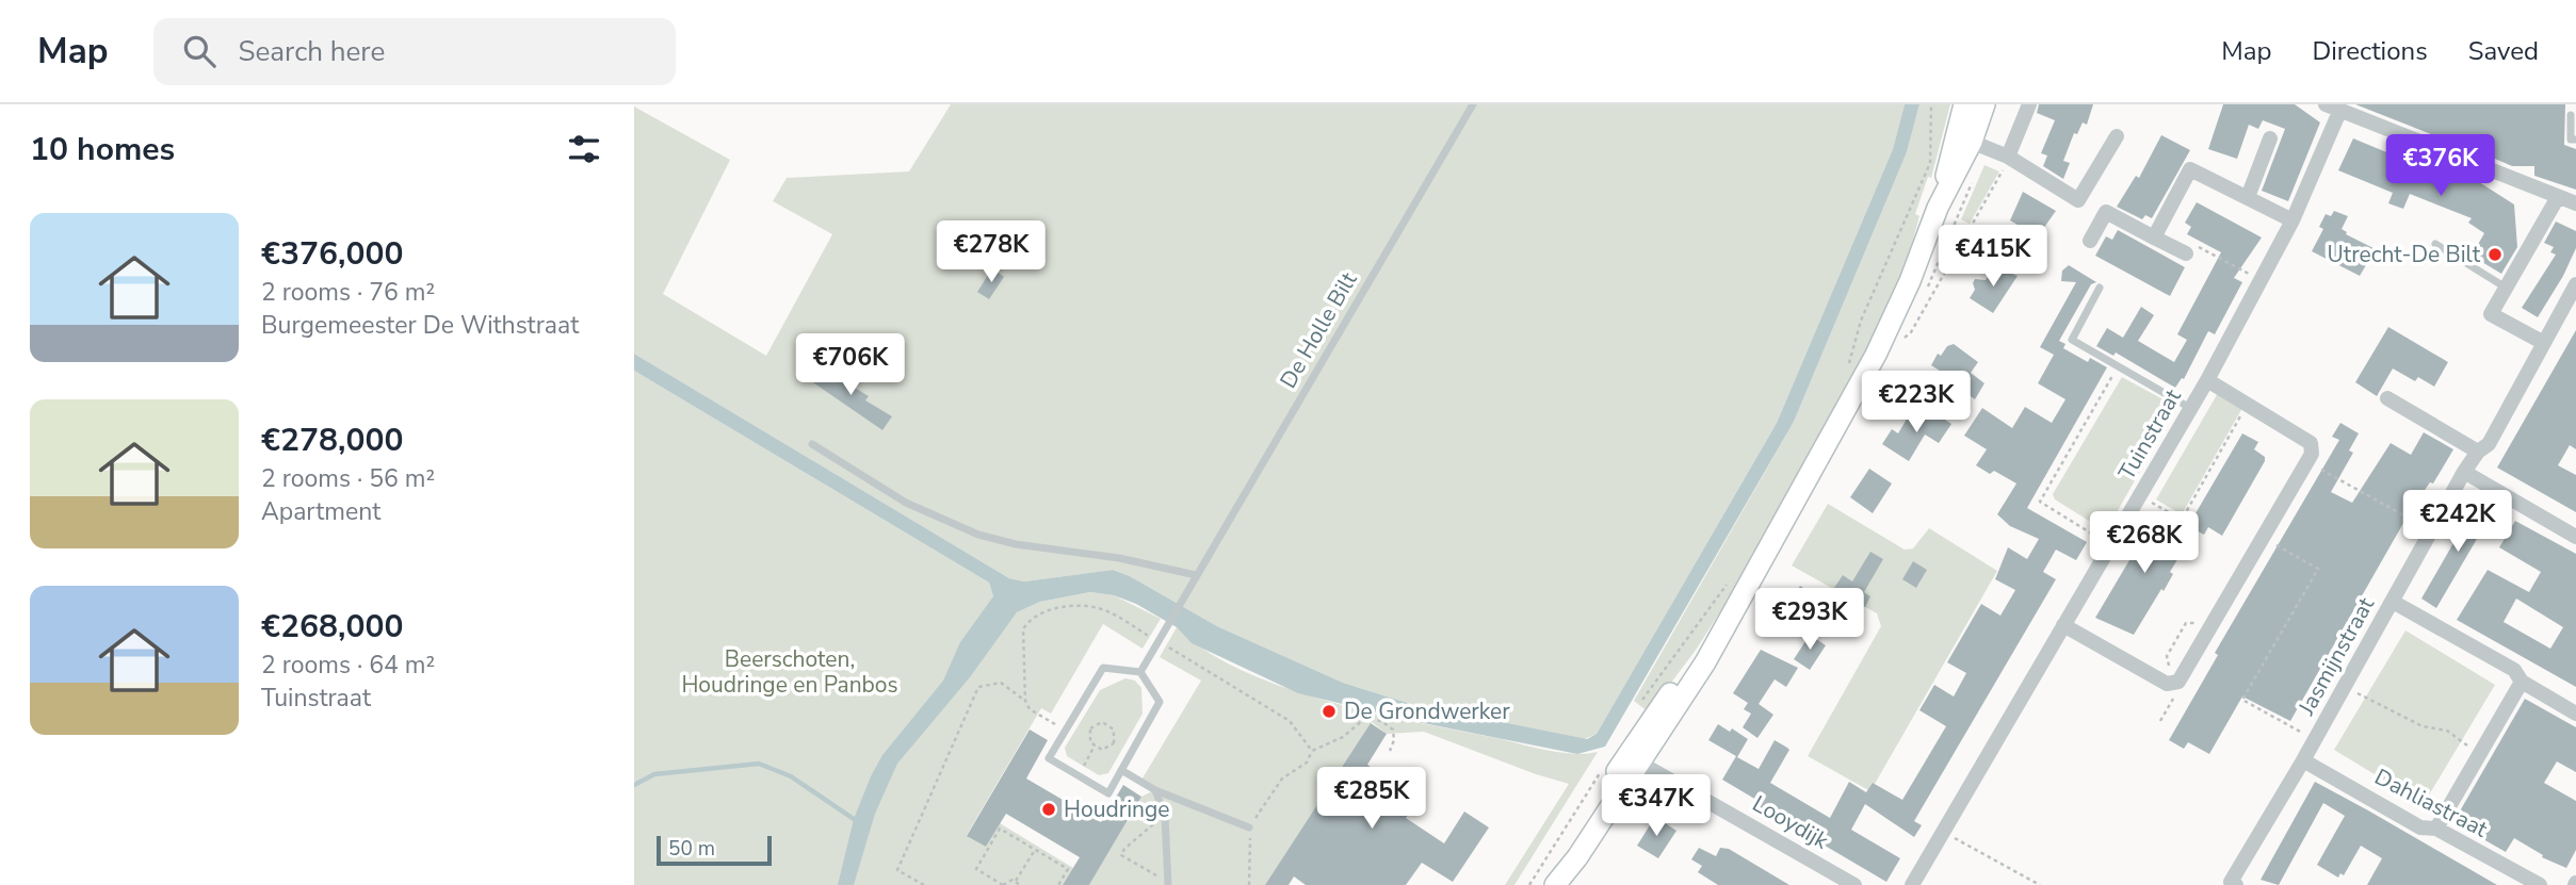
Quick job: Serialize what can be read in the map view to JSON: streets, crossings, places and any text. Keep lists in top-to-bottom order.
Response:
{
  "streets": {
    "street": [
      "Tuinstraat",
      "Jasmijnstraat",
      "Dahliastraat",
      "Looydijk"
    ],
    "lane": ["De Holle Bilt"]
  },
  "crossings": [
    ["Jasmijnstraat", "Dahliastraat"]
  ],
  "parks": ["Beerschoten, Houdringe en Panbos"],
  "places": ["Utrecht-De Bilt", "De Grondwerker", "Houdringe"],
  "scale_bar": "50 m",
  "page": {
    "header": "Map",
    "search": "Search here",
    "nav": ["Map", "Directions", "Saved"],
    "heading": "10 homes",
    "price": [
      "€376K",
      "€278K",
      "€415K",
      "€706K",
      "€223K",
      "€242K",
      "€268K",
      "€293K",
      "€285K",
      "€347K"
    ],
    "list": [
      {
        "name": "€376,000",
        "note": "2 rooms · 76 m² · Burgemeester De Withstraat"
      },
      {
        "name": "€278,000",
        "note": "2 rooms · 56 m² · Apartment"
      },
      {
        "name": "€268,000",
        "note": "2 rooms · 64 m² · Tuinstraat"
      }
    ],
    "scale": "50 m"
  }
}
